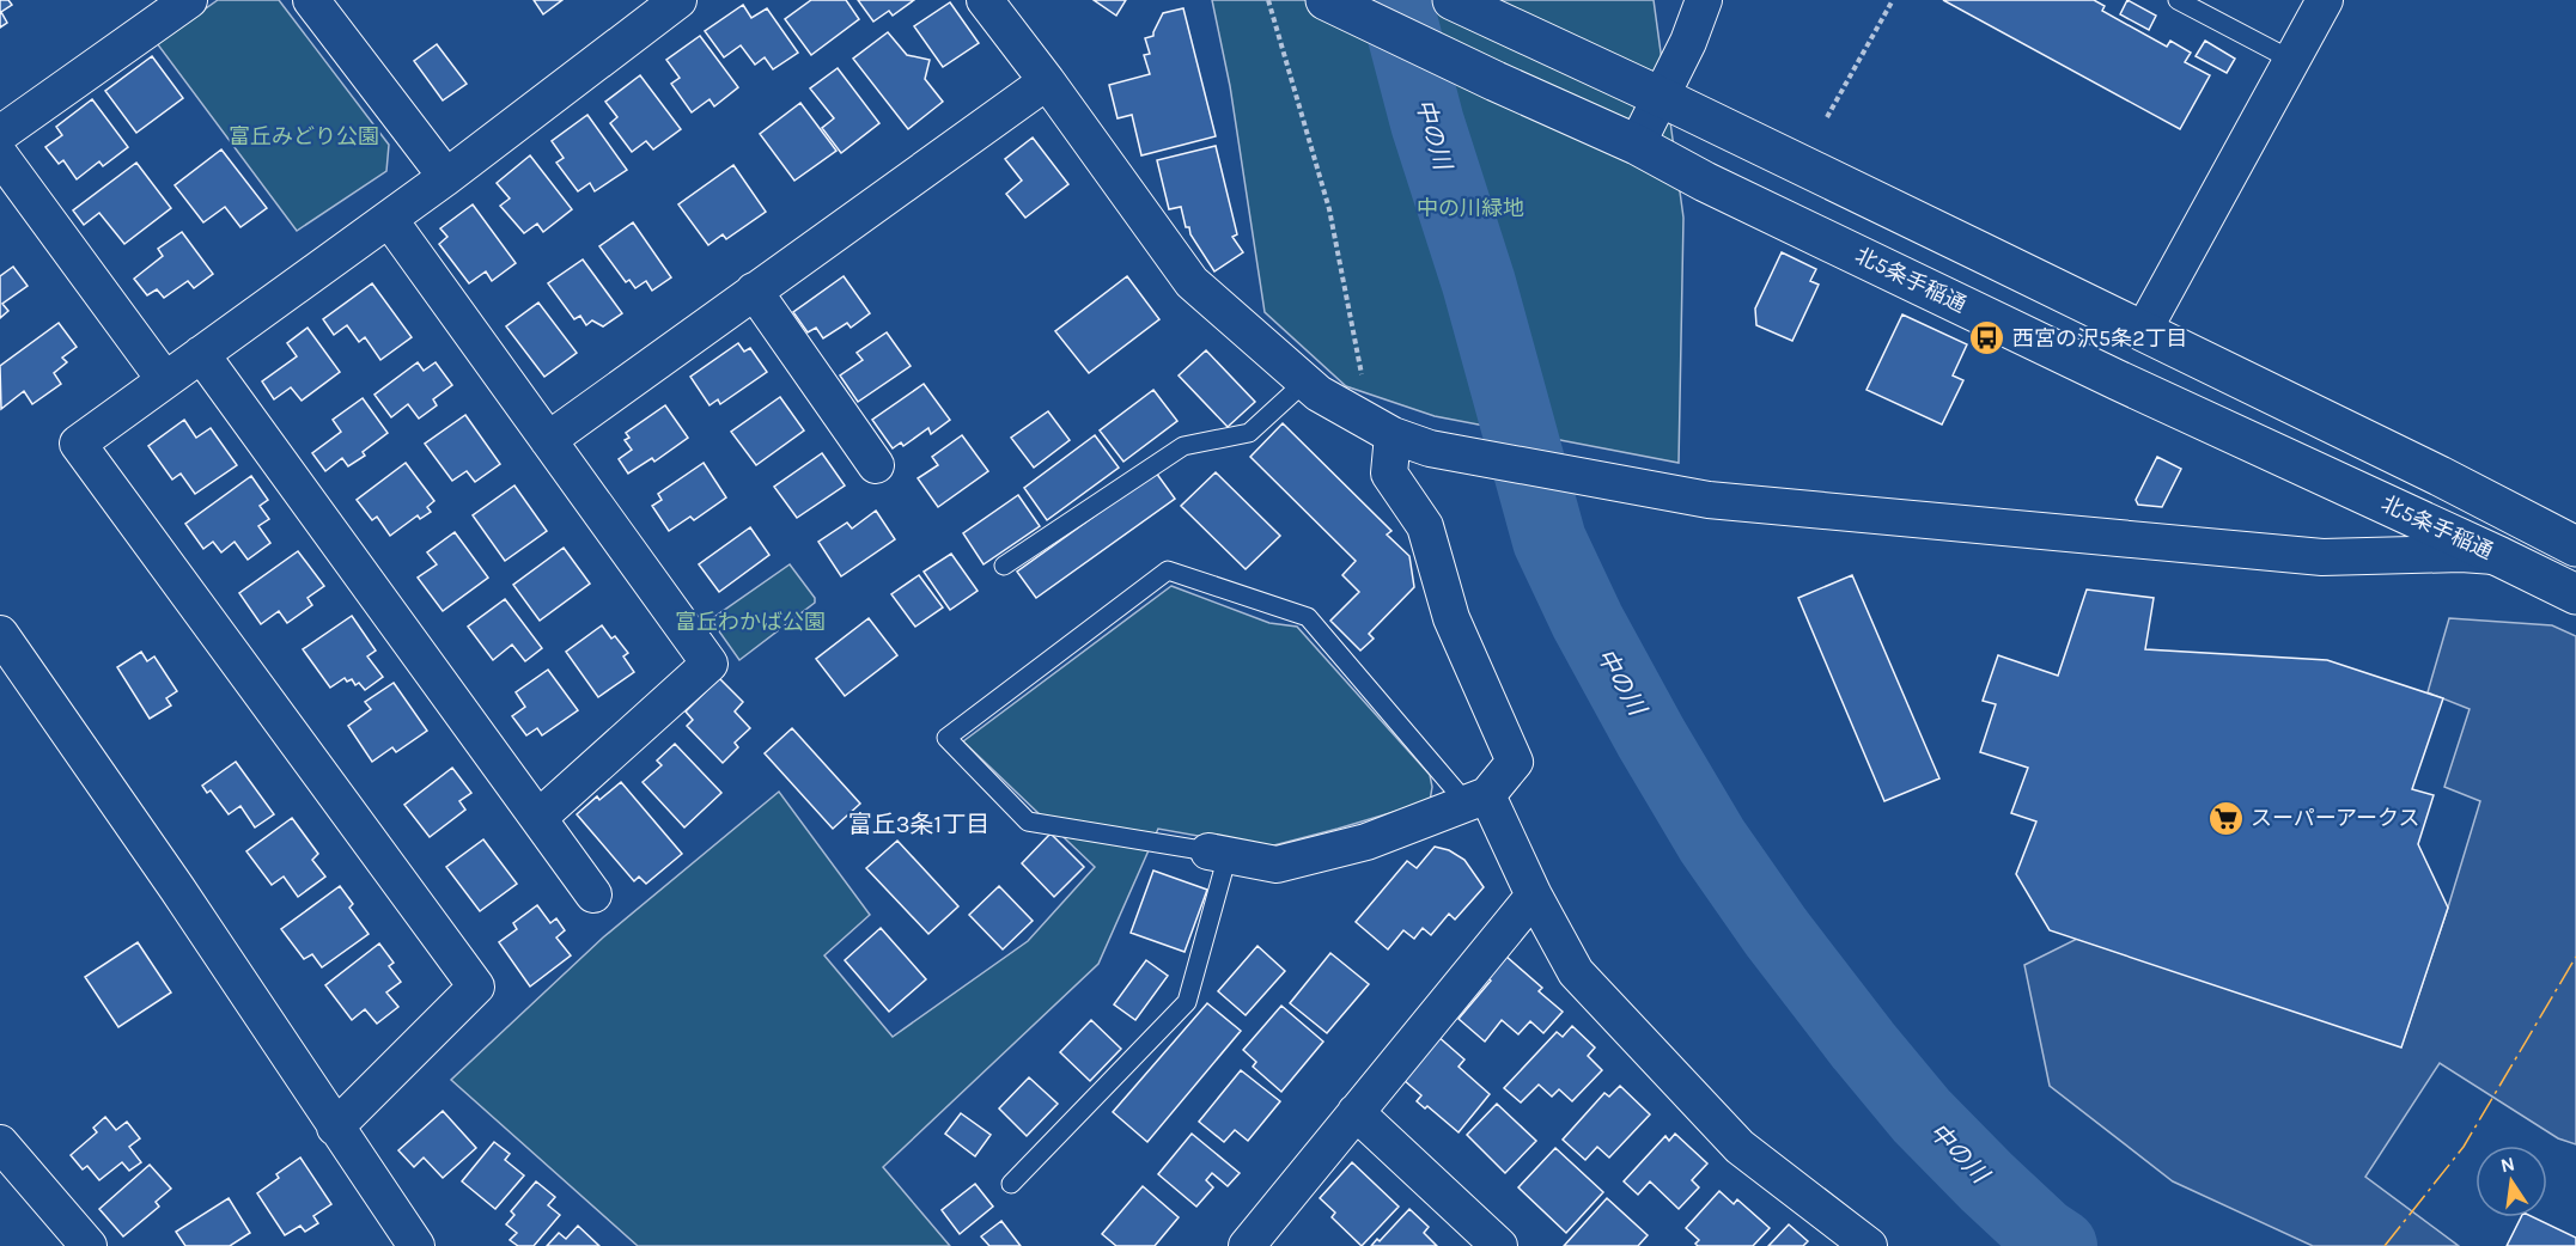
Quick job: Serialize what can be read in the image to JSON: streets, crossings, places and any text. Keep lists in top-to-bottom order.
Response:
{
  "streets": {
    "highway": ["北5条手稲通"]
  },
  "districts": ["富丘3条1丁目"],
  "water": ["中の川"],
  "parks": ["富丘みどり公園", "中の川緑地", "富丘わかば公園"],
  "places": {
    "bus stop": ["西宮の沢5条2丁目"],
    "supermarket": ["スーパーアークス"]
  },
  "north": "top"
}
